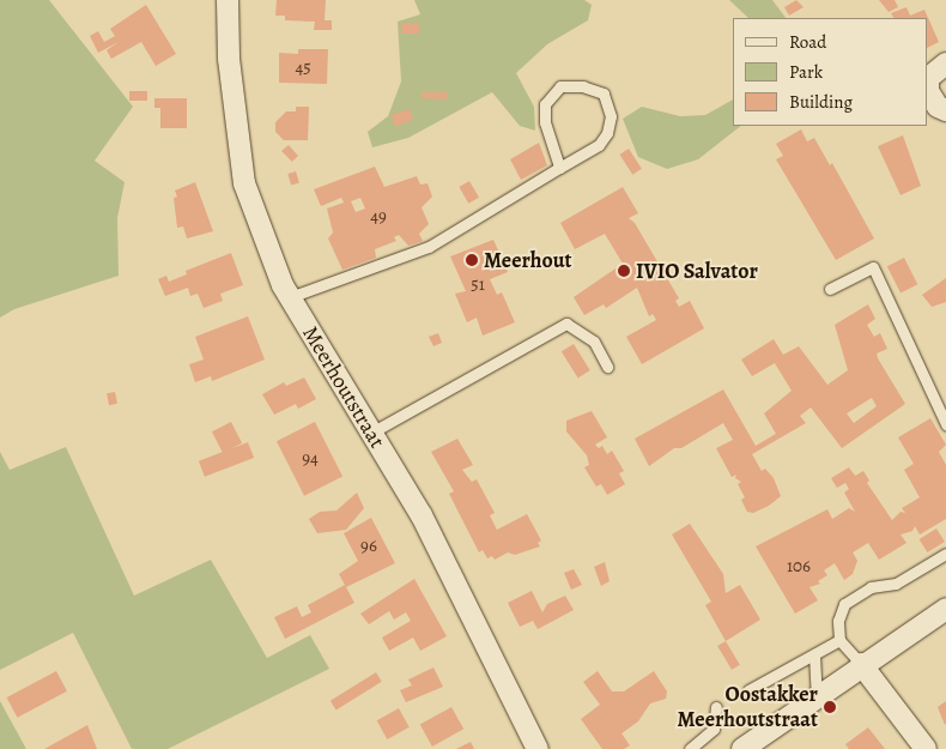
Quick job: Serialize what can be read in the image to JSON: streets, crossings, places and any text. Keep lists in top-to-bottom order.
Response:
{
  "streets": {
    "street": ["Meerhoutstraat"]
  },
  "places": ["Meerhout", "IVIO Salvator", "Oostakker Meerhoutstraat"],
  "house_numbers": [
    "45",
    "49",
    "51",
    "94",
    "96",
    "106"
  ],
  "legend": ["Road", "Park", "Building"]
}
